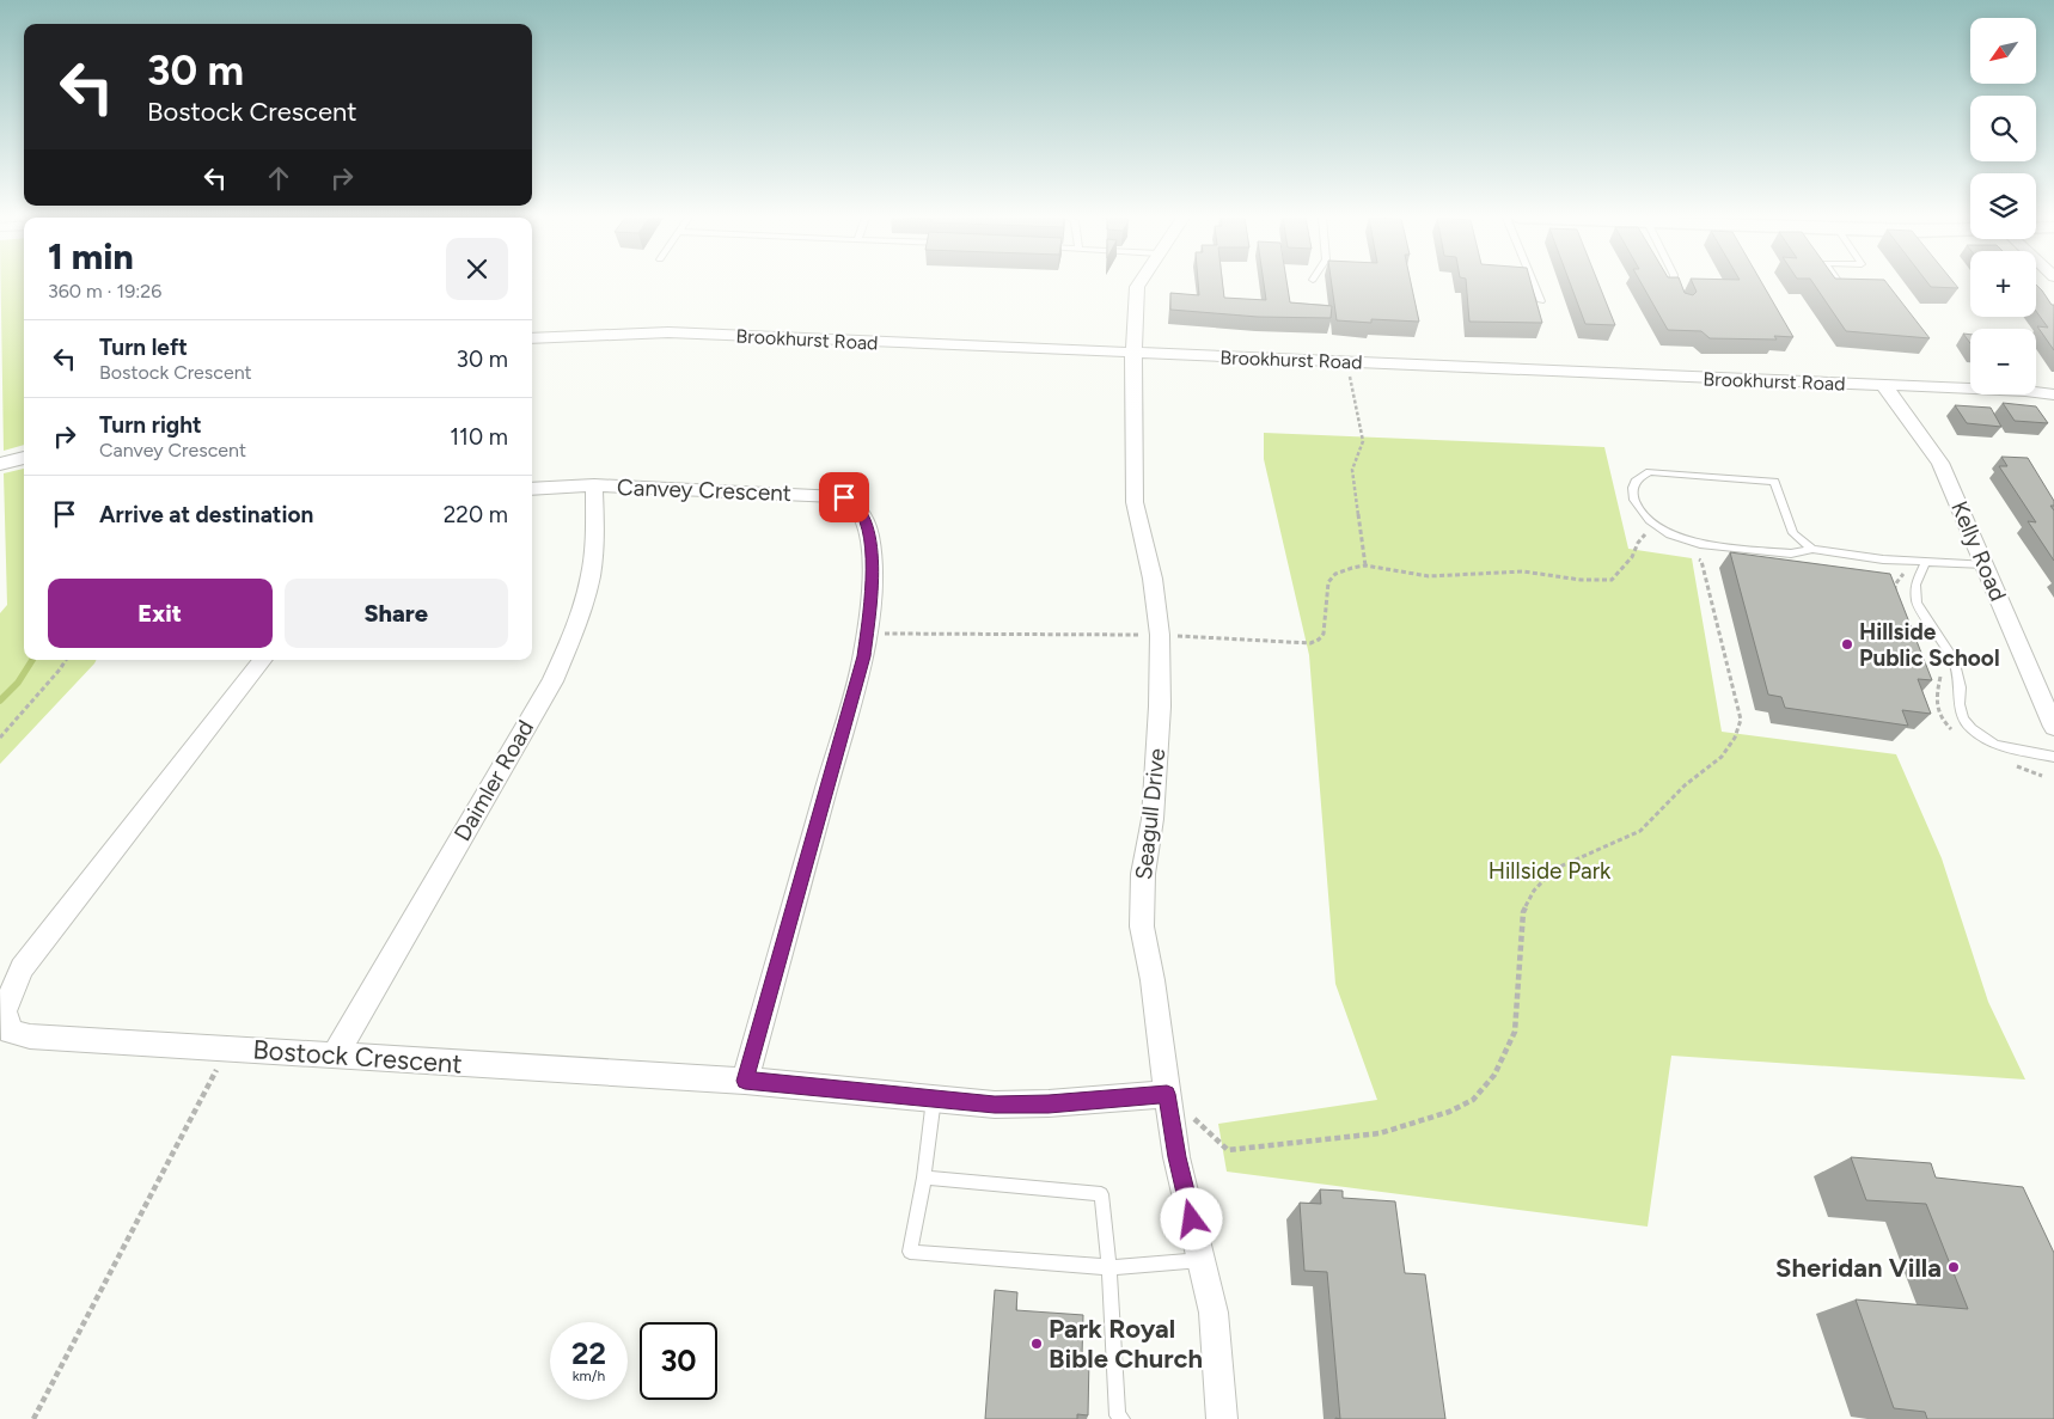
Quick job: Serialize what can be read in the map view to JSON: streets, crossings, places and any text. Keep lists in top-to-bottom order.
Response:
{
  "streets": {
    "street": [
      "Brookhurst Road",
      "Canvey Crescent",
      "Kelly Road",
      "Daimler Road",
      "Seagull Drive",
      "Bostock Crescent"
    ]
  },
  "crossings": [
    ["Brookhurst Road", "Kelly Road"],
    ["Brookhurst Road", "Seagull Drive"],
    ["Canvey Crescent", "Daimler Road"],
    ["Canvey Crescent", "Bostock Crescent"],
    ["Daimler Road", "Bostock Crescent"],
    ["Seagull Drive", "Bostock Crescent"]
  ],
  "parks": ["Hillside Park"],
  "places": ["Hillside Public School", "Sheridan Villa", "Park Royal Bible Church"],
  "north": "bottom left",
  "page": {
    "map_buttons": ["+", "−"],
    "turn": ["30 m", "Bostock Crescent"],
    "heading": ["1 min", "360 m · 19:26"],
    "list": [
      {
        "name": "Turn left",
        "note": "Bostock Crescent",
        "value": "30 m"
      },
      {
        "name": "Turn right",
        "note": "Canvey Crescent",
        "value": "110 m"
      },
      {
        "name": "Arrive at destination",
        "value": "220 m"
      }
    ],
    "buttons": ["Exit", "Share"],
    "speed": "22 km/h",
    "limit": "30"
  }
}
